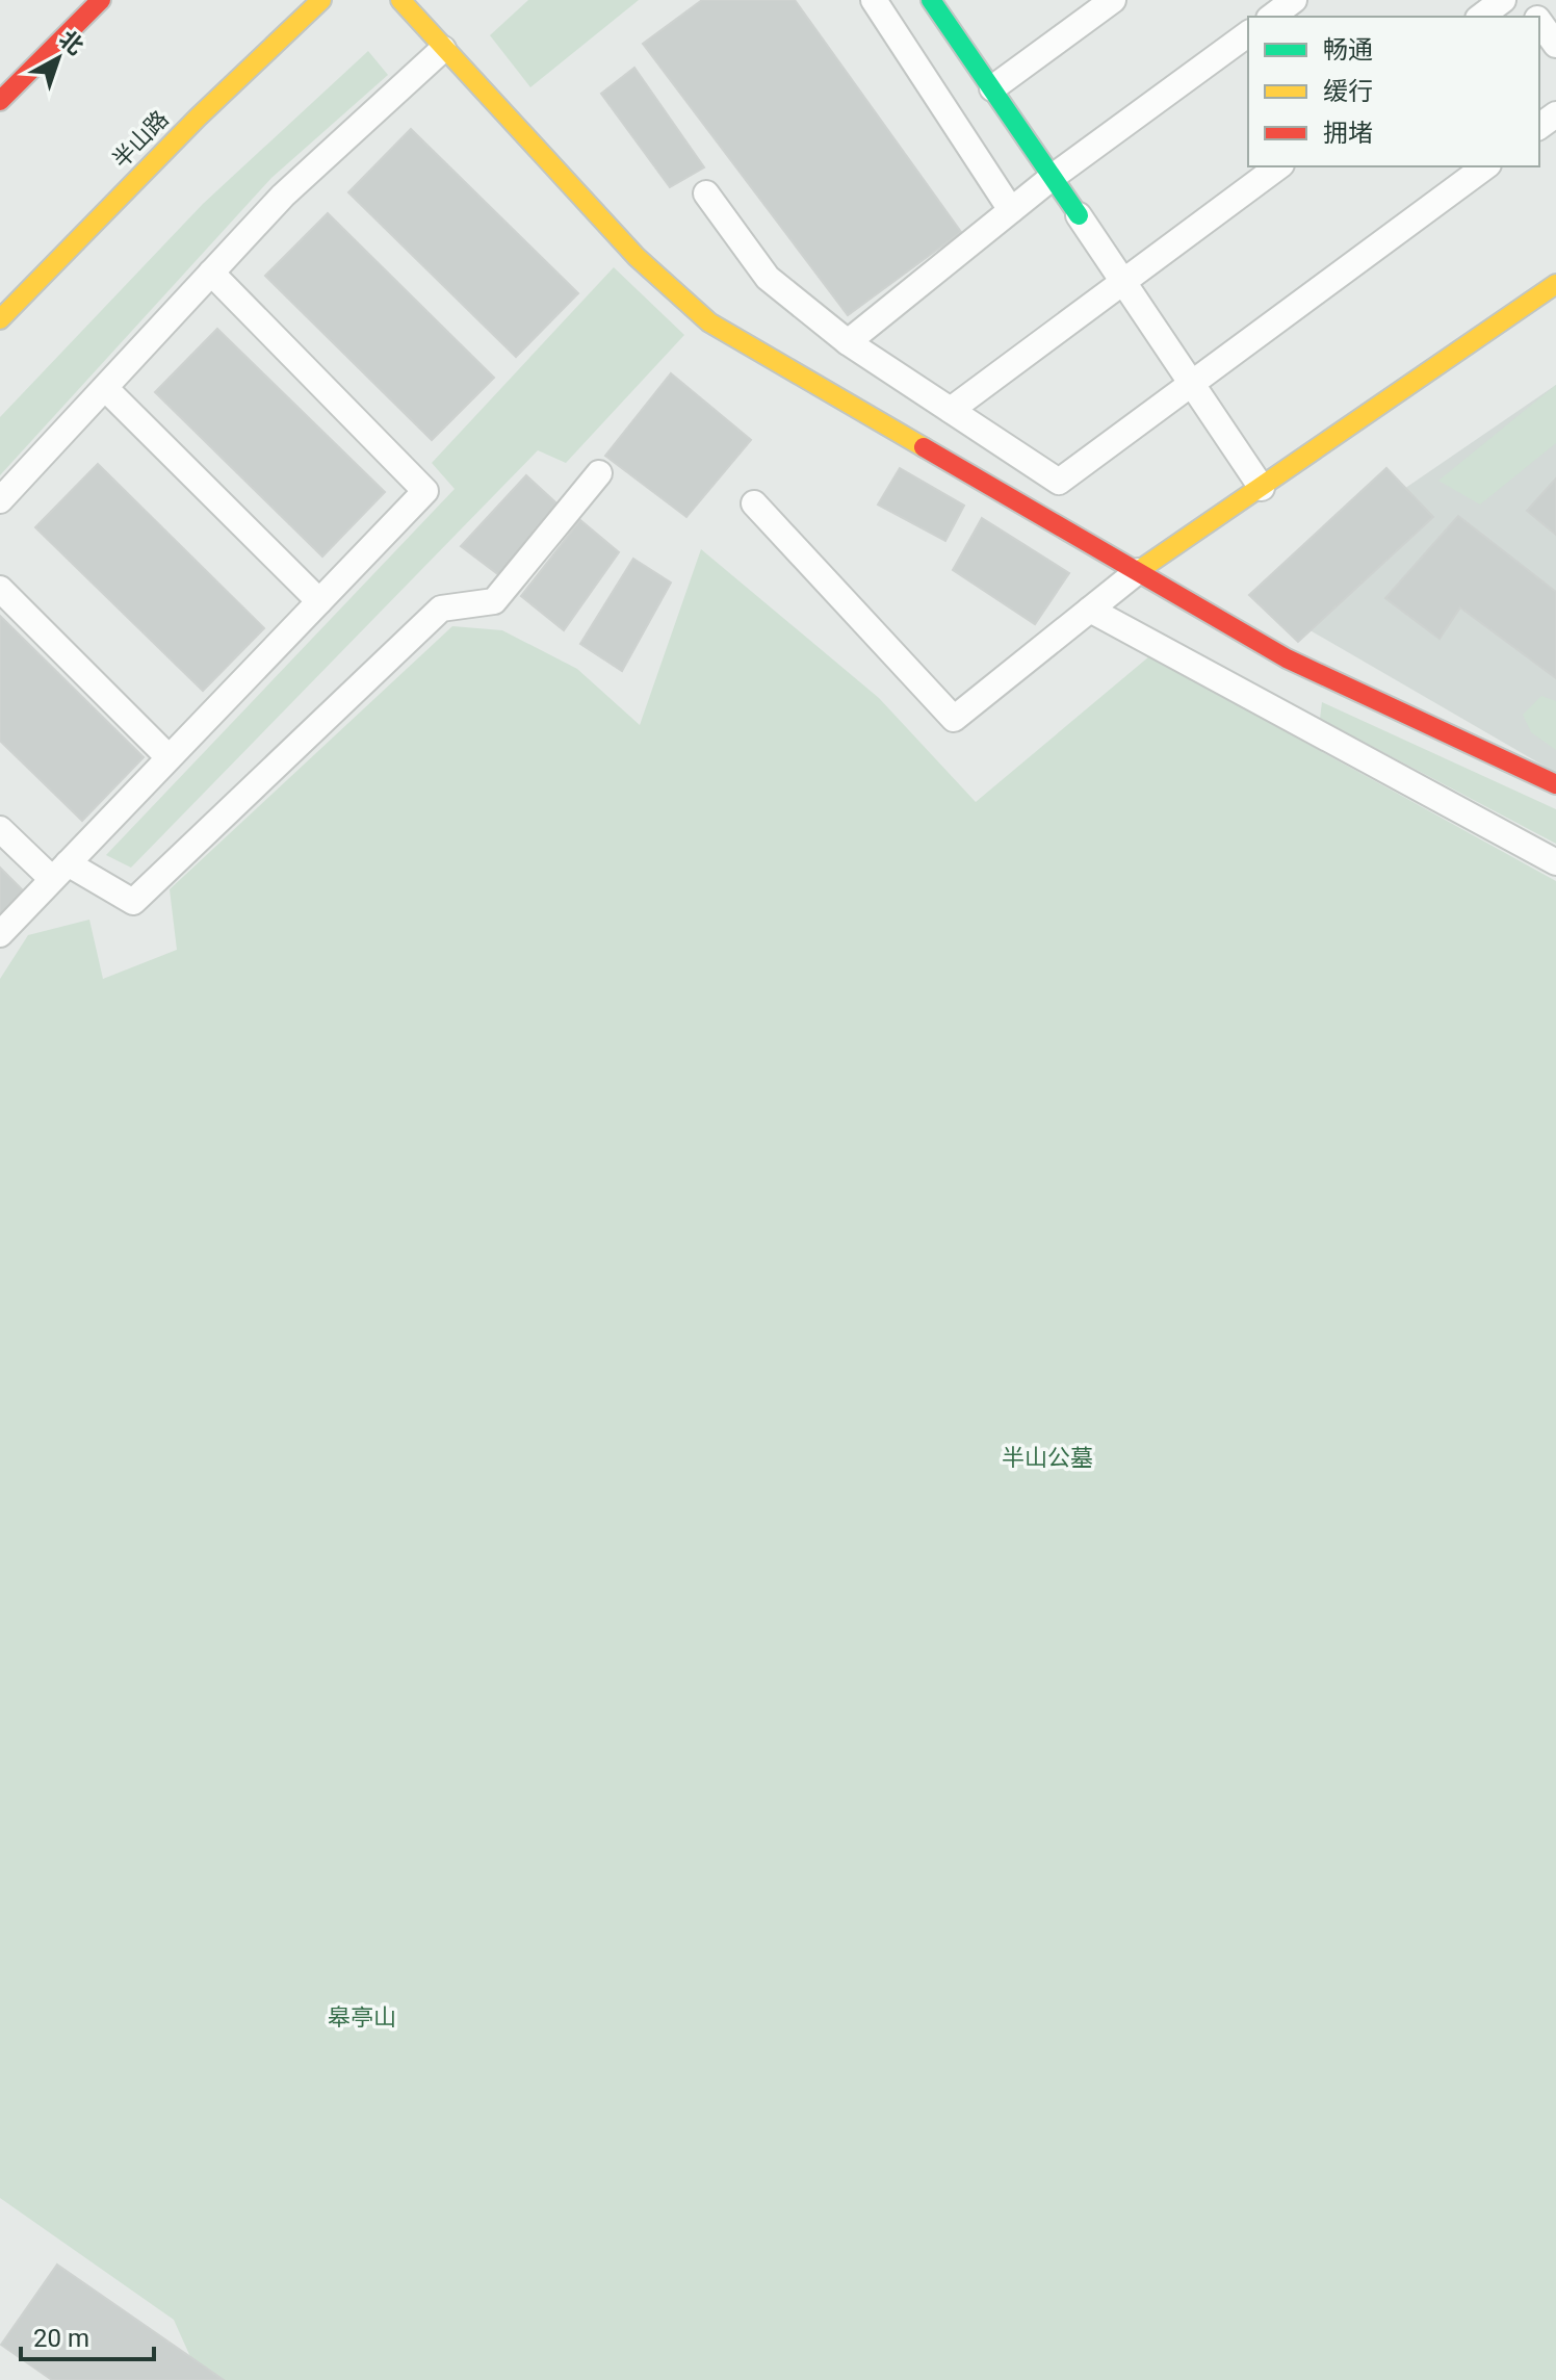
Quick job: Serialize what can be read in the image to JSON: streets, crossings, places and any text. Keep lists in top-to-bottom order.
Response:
{
  "streets": {
    "street": ["半山路"]
  },
  "parks": ["半山公墓", "皋亭山"],
  "legend": ["畅通", "缓行", "拥堵"],
  "scale_bar": "20 m",
  "north": "top right"
}
